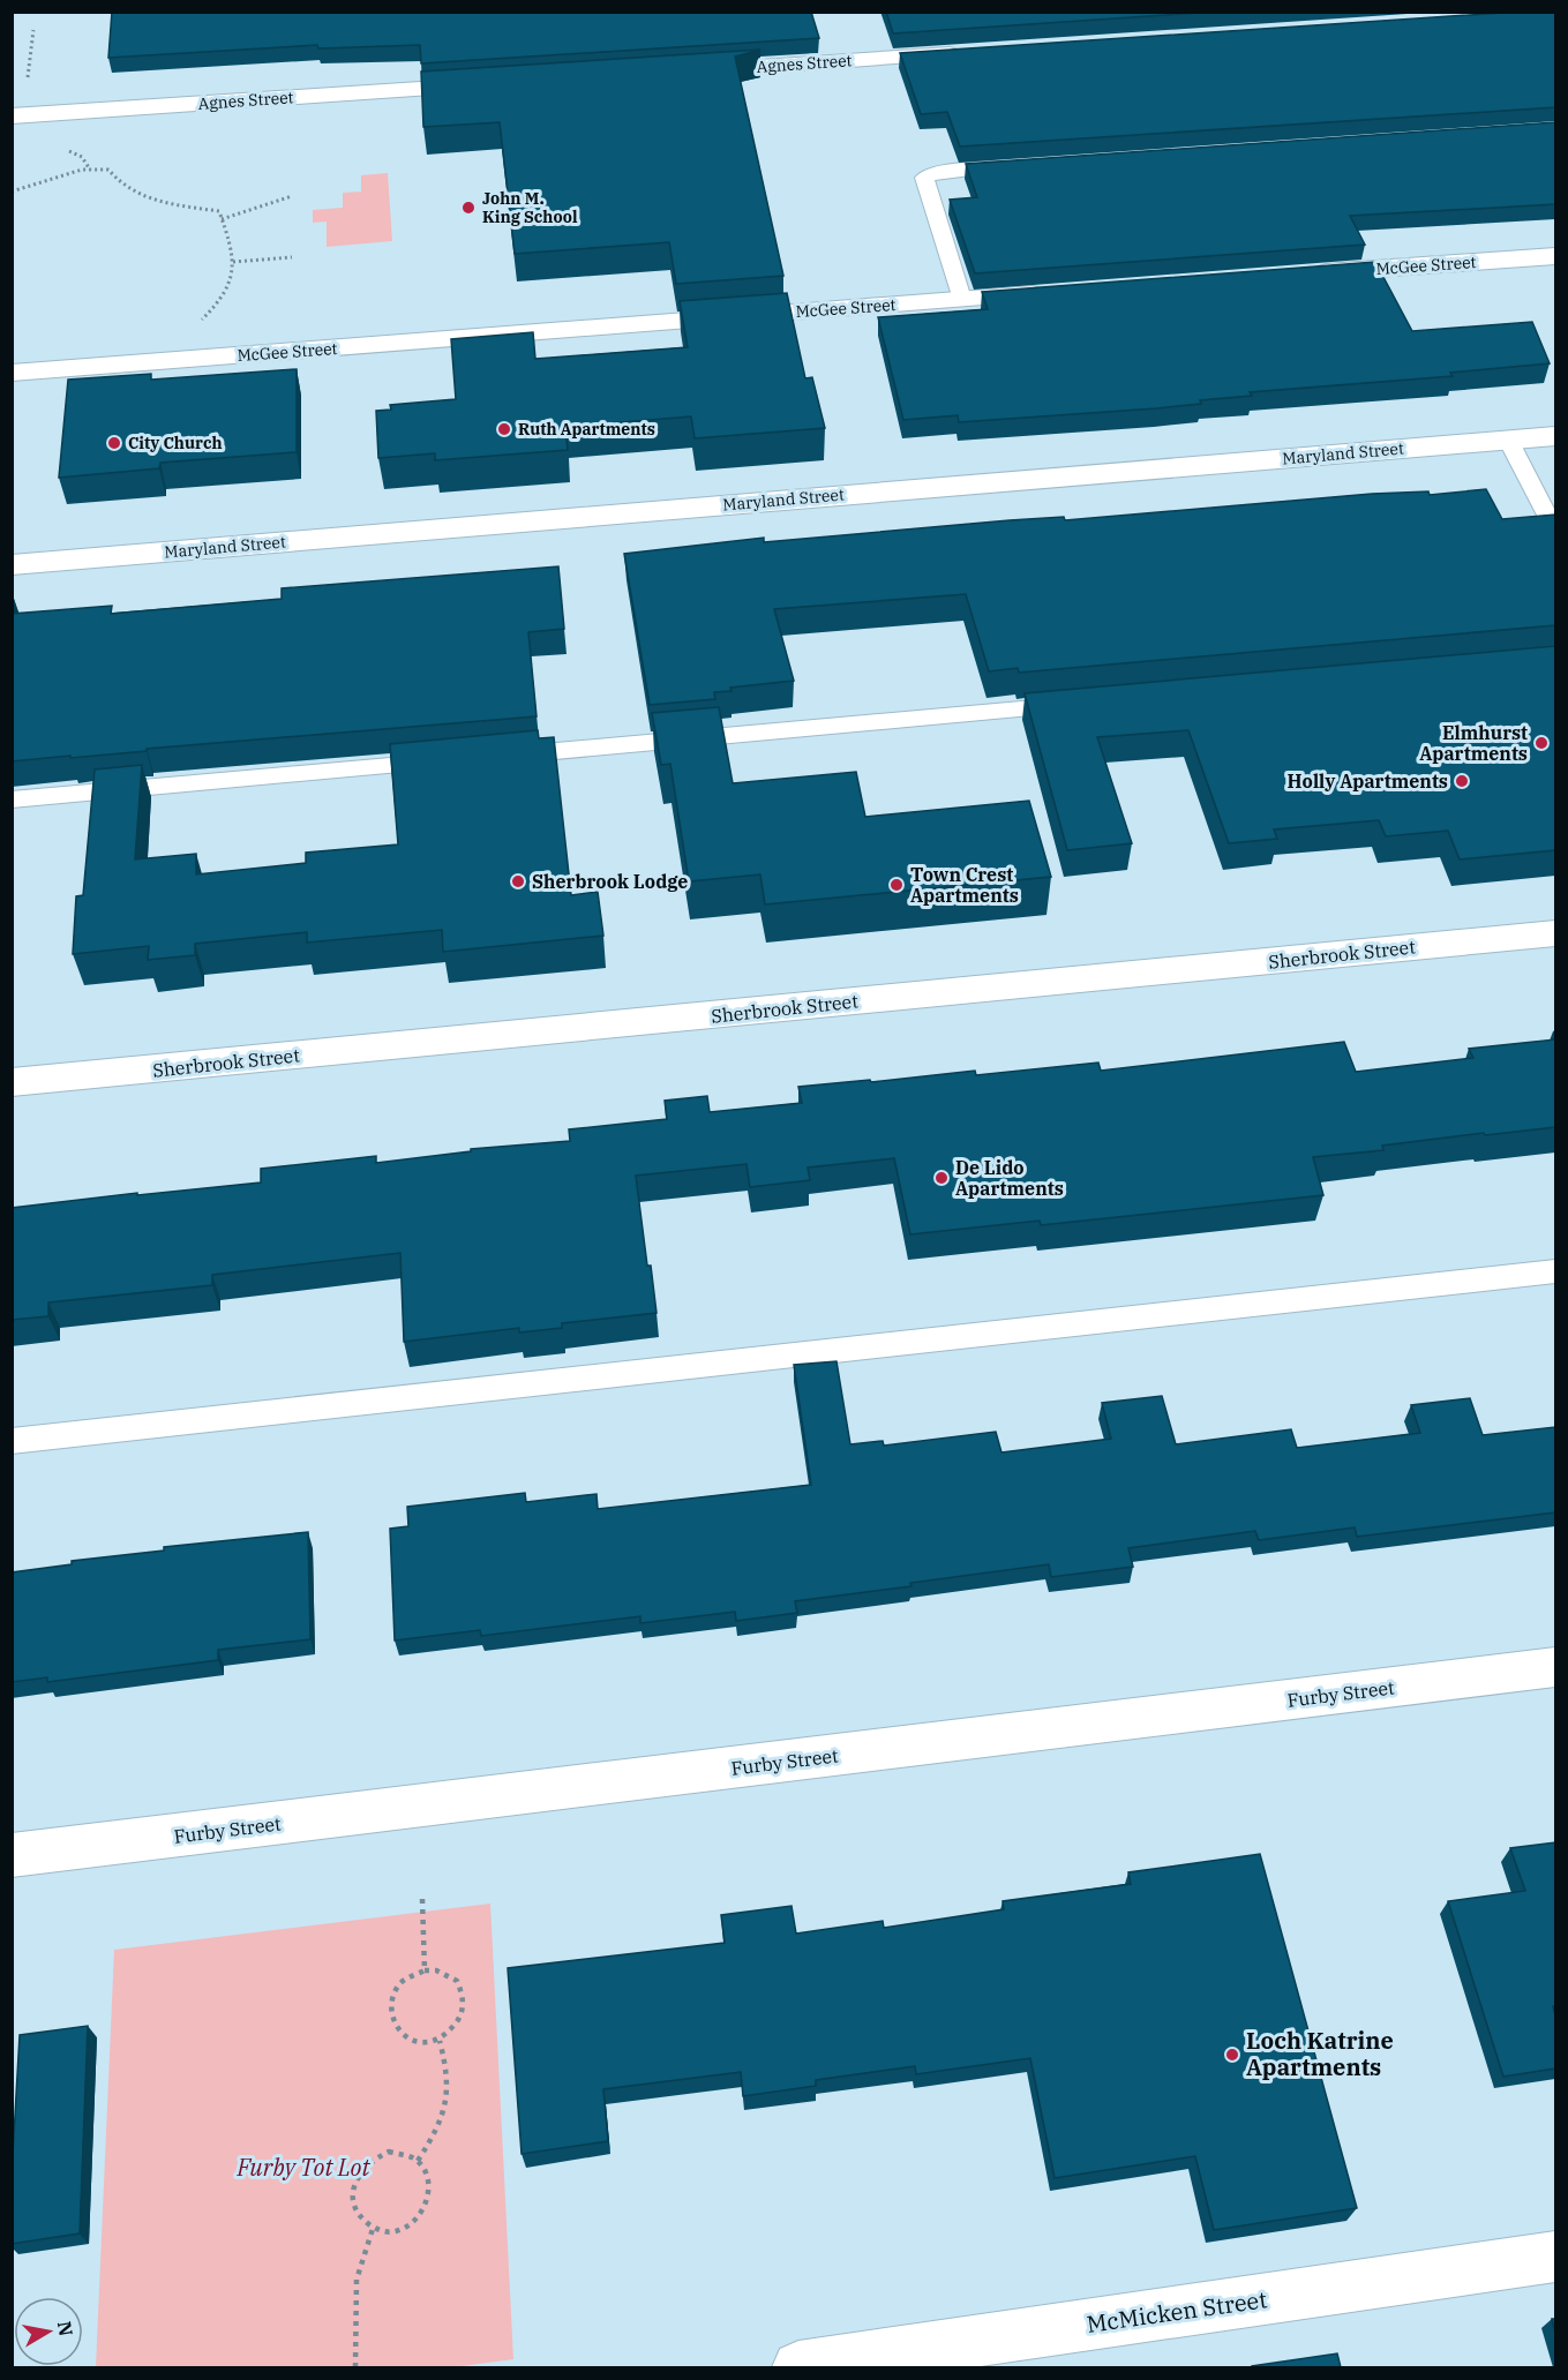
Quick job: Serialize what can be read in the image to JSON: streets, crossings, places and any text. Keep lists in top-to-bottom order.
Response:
{
  "streets": {
    "street": [
      "Agnes Street",
      "McGee Street",
      "Maryland Street",
      "Sherbrook Street",
      "Furby Street",
      "McMicken Street"
    ]
  },
  "parks": ["Furby Tot Lot"],
  "places": [
    "John M. King School",
    "Ruth Apartments",
    "City Church",
    "Elmhurst Apartments",
    "Holly Apartments",
    "Sherbrook Lodge",
    "Town Crest Apartments",
    "De Lido Apartments",
    "Loch Katrine Apartments"
  ],
  "north": "right"
}
